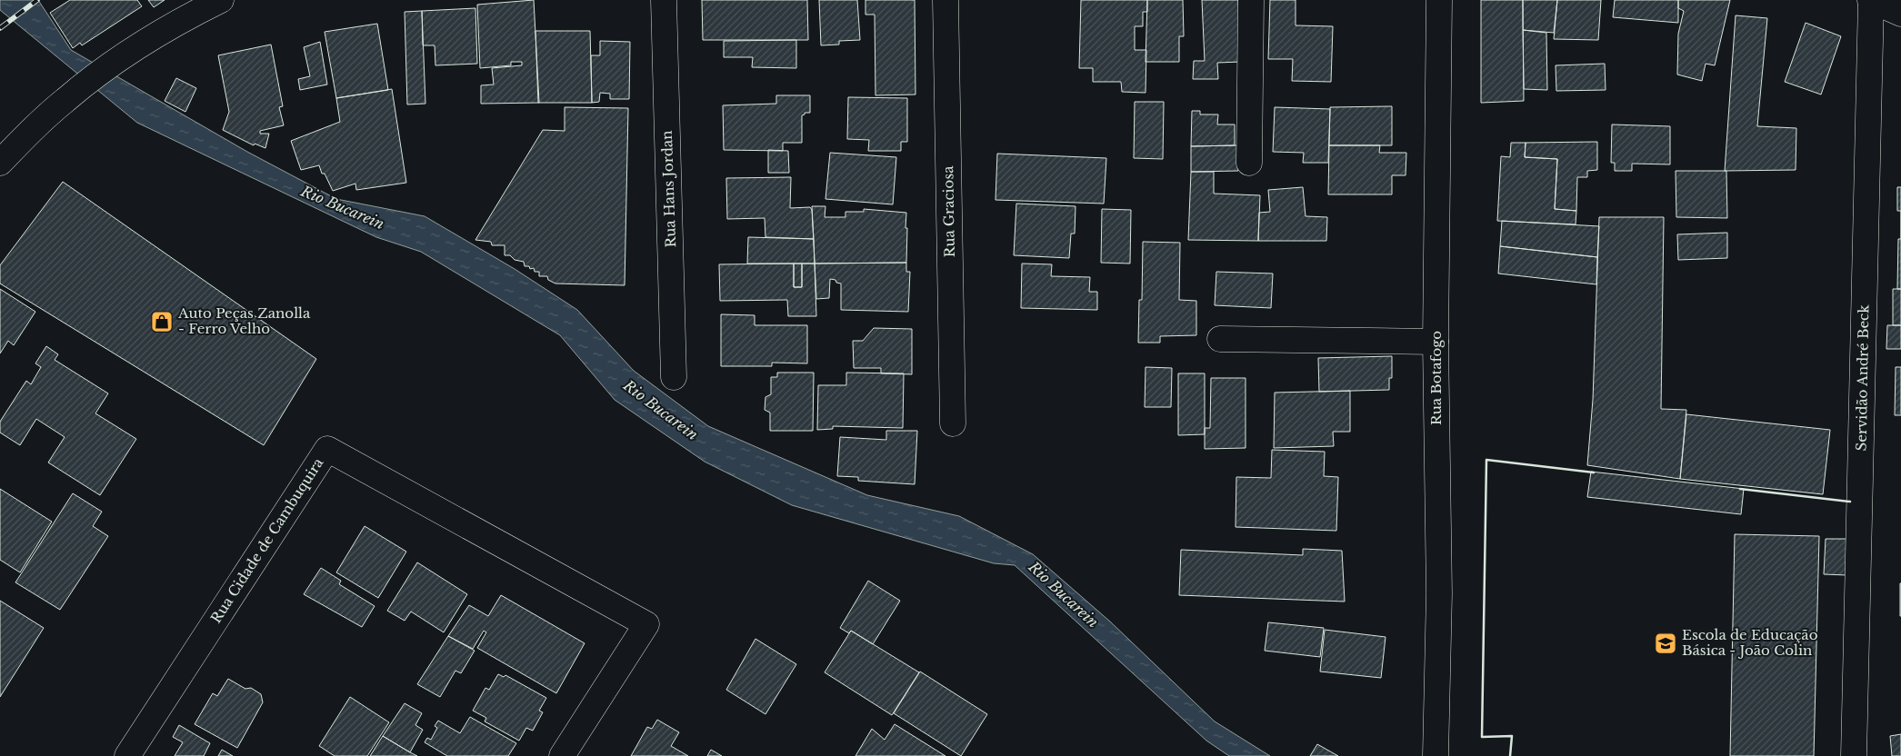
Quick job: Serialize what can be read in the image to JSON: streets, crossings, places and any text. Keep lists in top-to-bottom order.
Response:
{
  "streets": {
    "street": [
      "Rua Hans Jordan",
      "Rua Graciosa",
      "Rua Botafogo",
      "Servidão André Beck",
      "Rua Cidade de Cambuquira"
    ]
  },
  "water": ["Rio Bucarein"],
  "places": {
    "shop": ["Auto Peças Zanolla - Ferro Velho"],
    "school or university": ["Escola de Educação Básica - João Colin"]
  }
}
